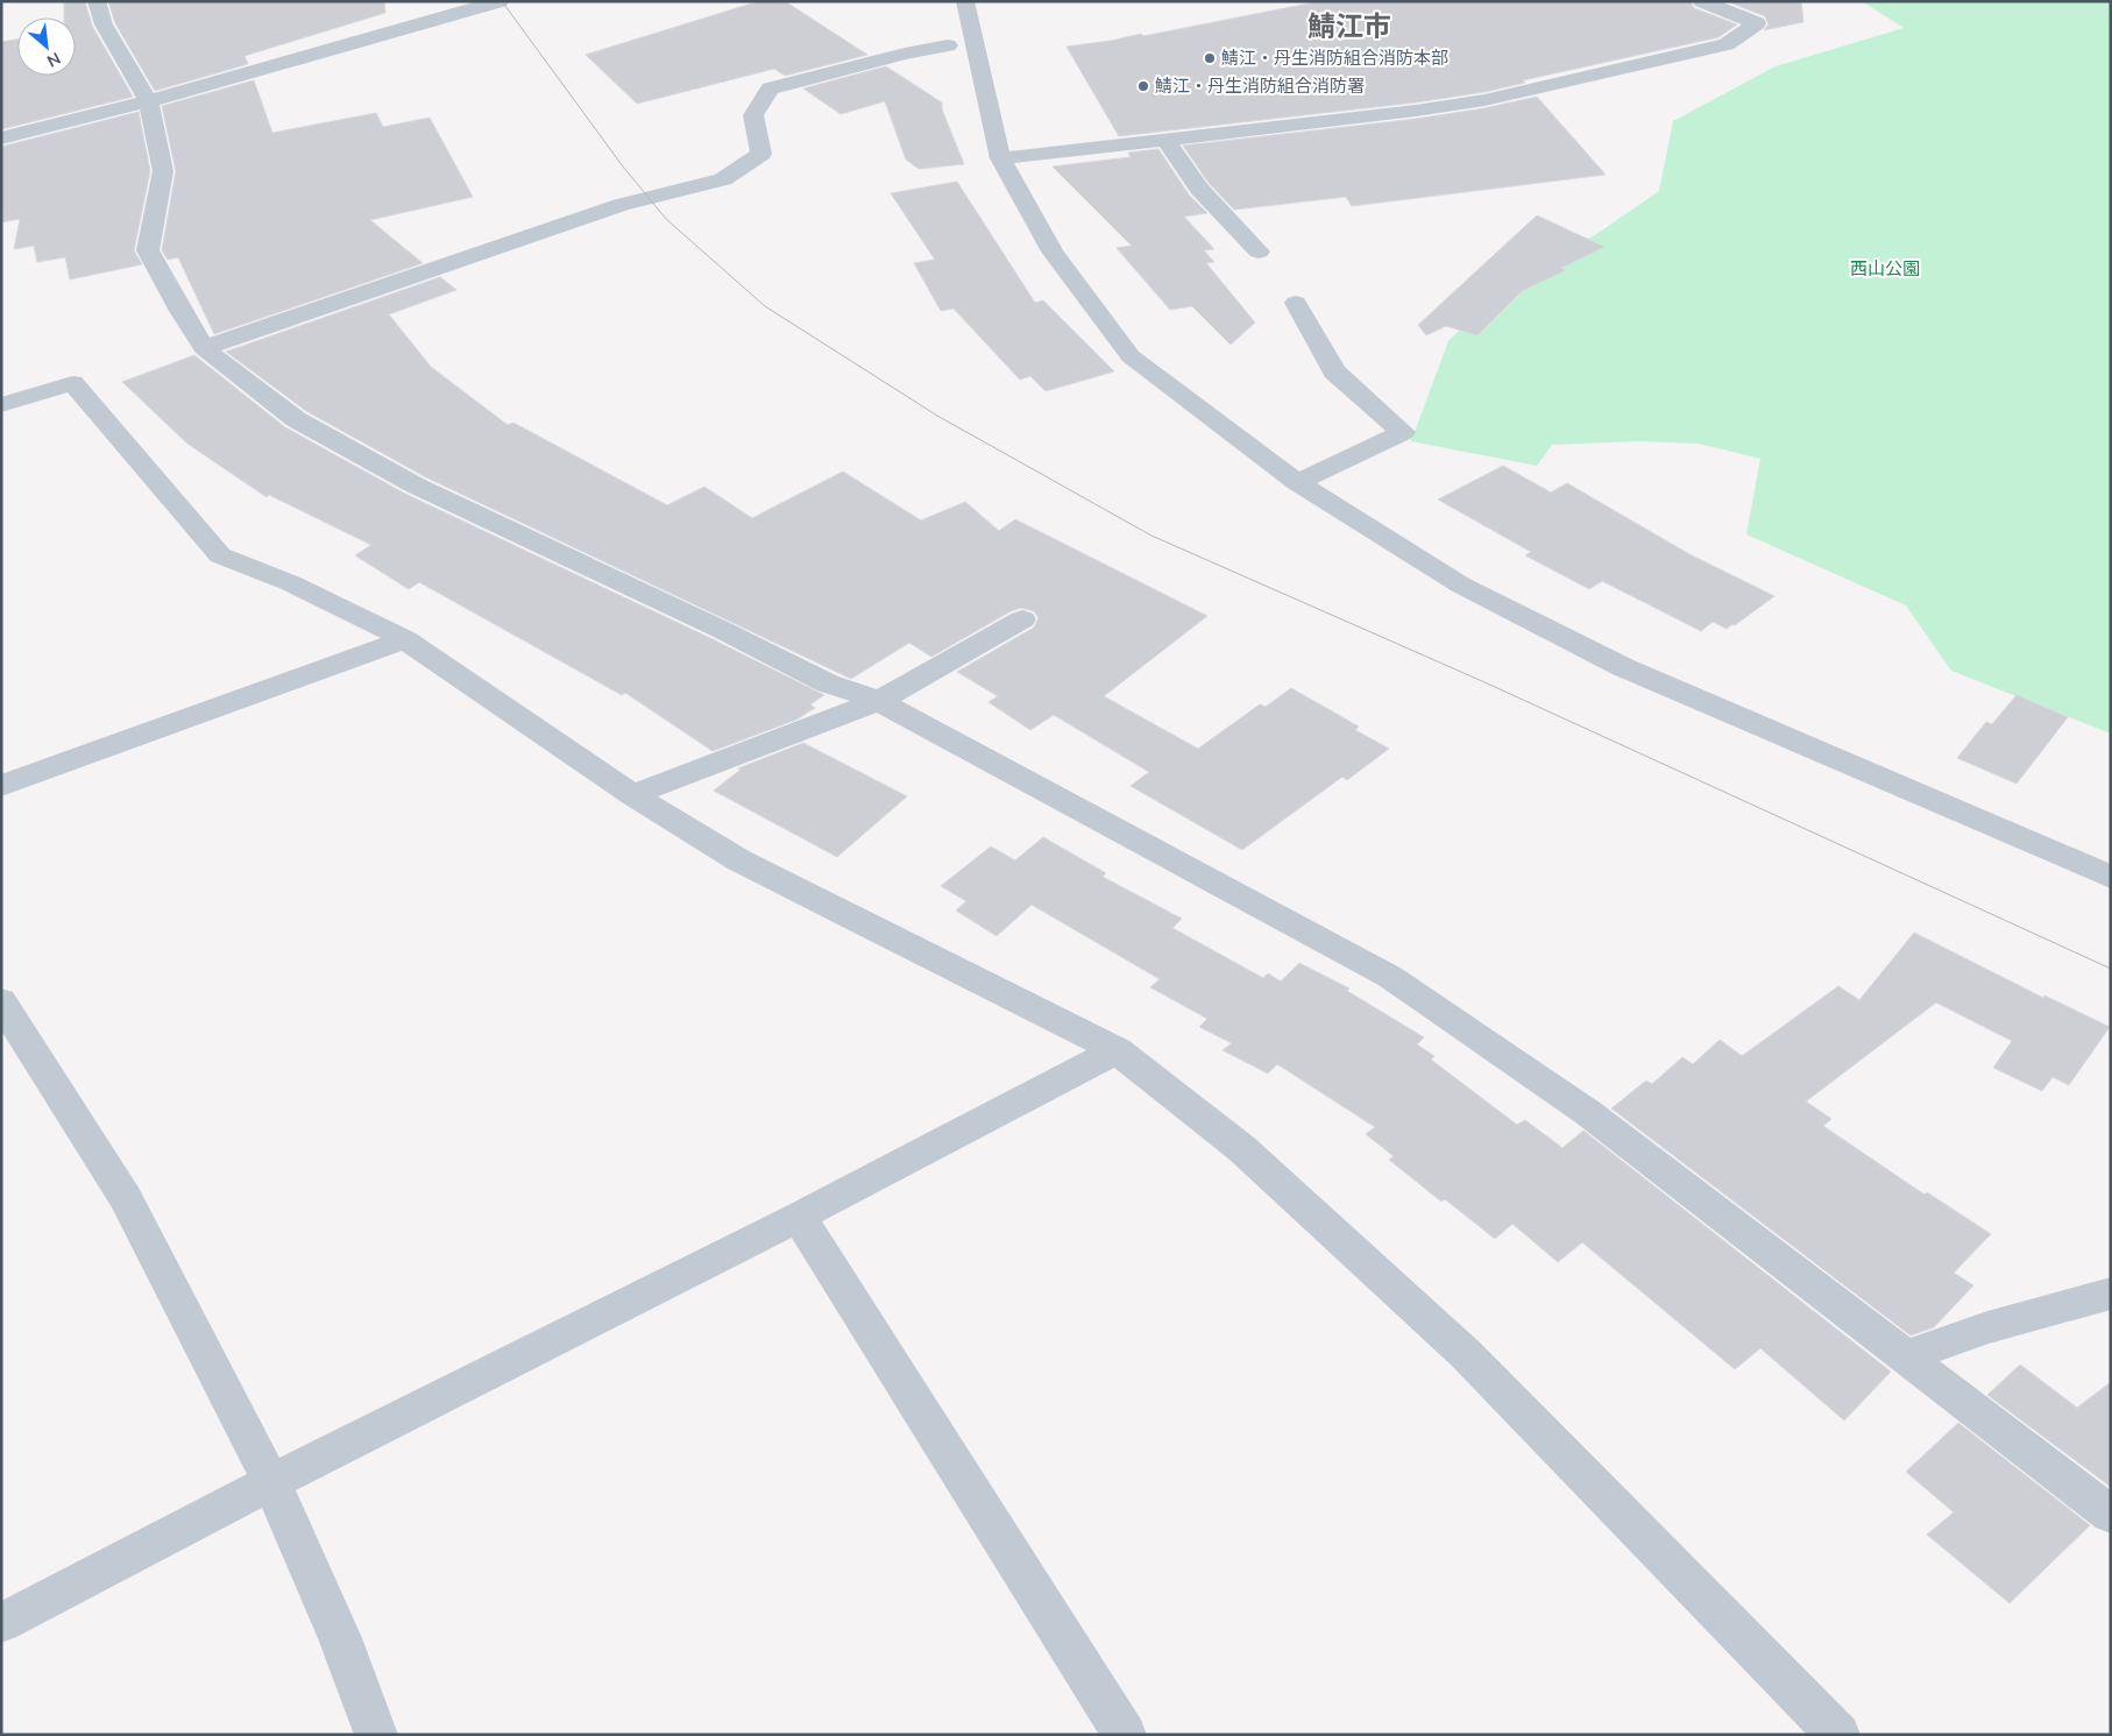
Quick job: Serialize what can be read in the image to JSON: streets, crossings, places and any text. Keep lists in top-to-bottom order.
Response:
{
  "districts": ["鯖江市"],
  "parks": ["西山公園"],
  "places": ["鯖江・丹生消防組合消防本部", "鯖江・丹生消防組合消防署"],
  "north": "bottom right"
}
